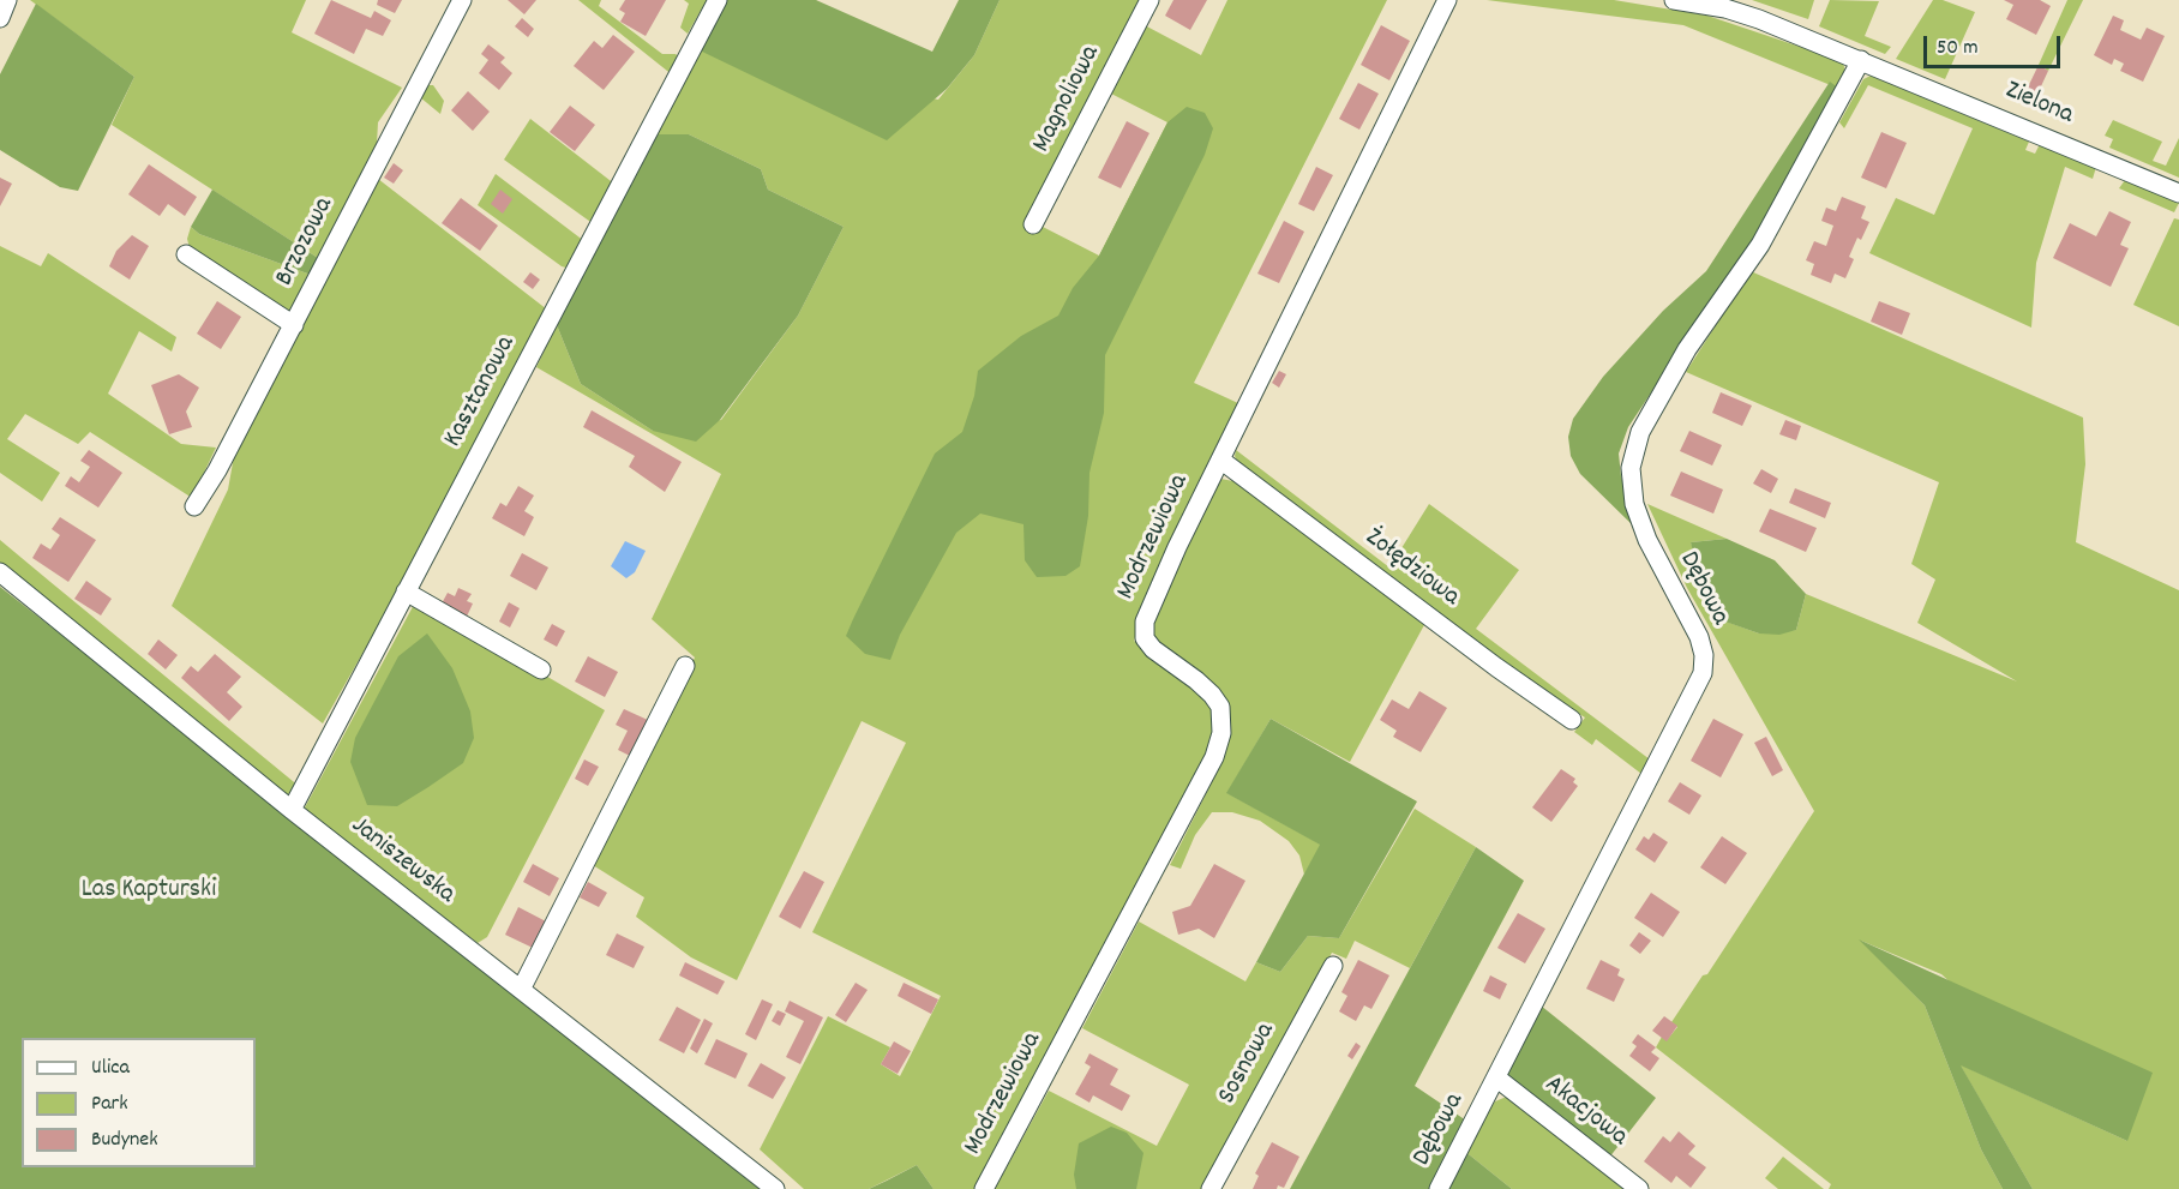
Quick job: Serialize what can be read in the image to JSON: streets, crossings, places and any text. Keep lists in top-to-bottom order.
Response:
{
  "streets": {
    "street": [
      "Magnoliowa",
      "Zielona",
      "Brzozowa",
      "Kasztanowa",
      "Modrzewiowa",
      "Żołędziowa",
      "Dębowa",
      "Janiszewska",
      "Sosnowa",
      "Akacjowa"
    ]
  },
  "crossings": [
    ["Zielona", "Dębowa"],
    ["Kasztanowa", "Janiszewska"],
    ["Modrzewiowa", "Żołędziowa"],
    ["Dębowa", "Akacjowa"]
  ],
  "parks": ["Las Kapturski"],
  "legend": ["Ulica", "Park", "Budynek"],
  "scale_bar": "50 m"
}
